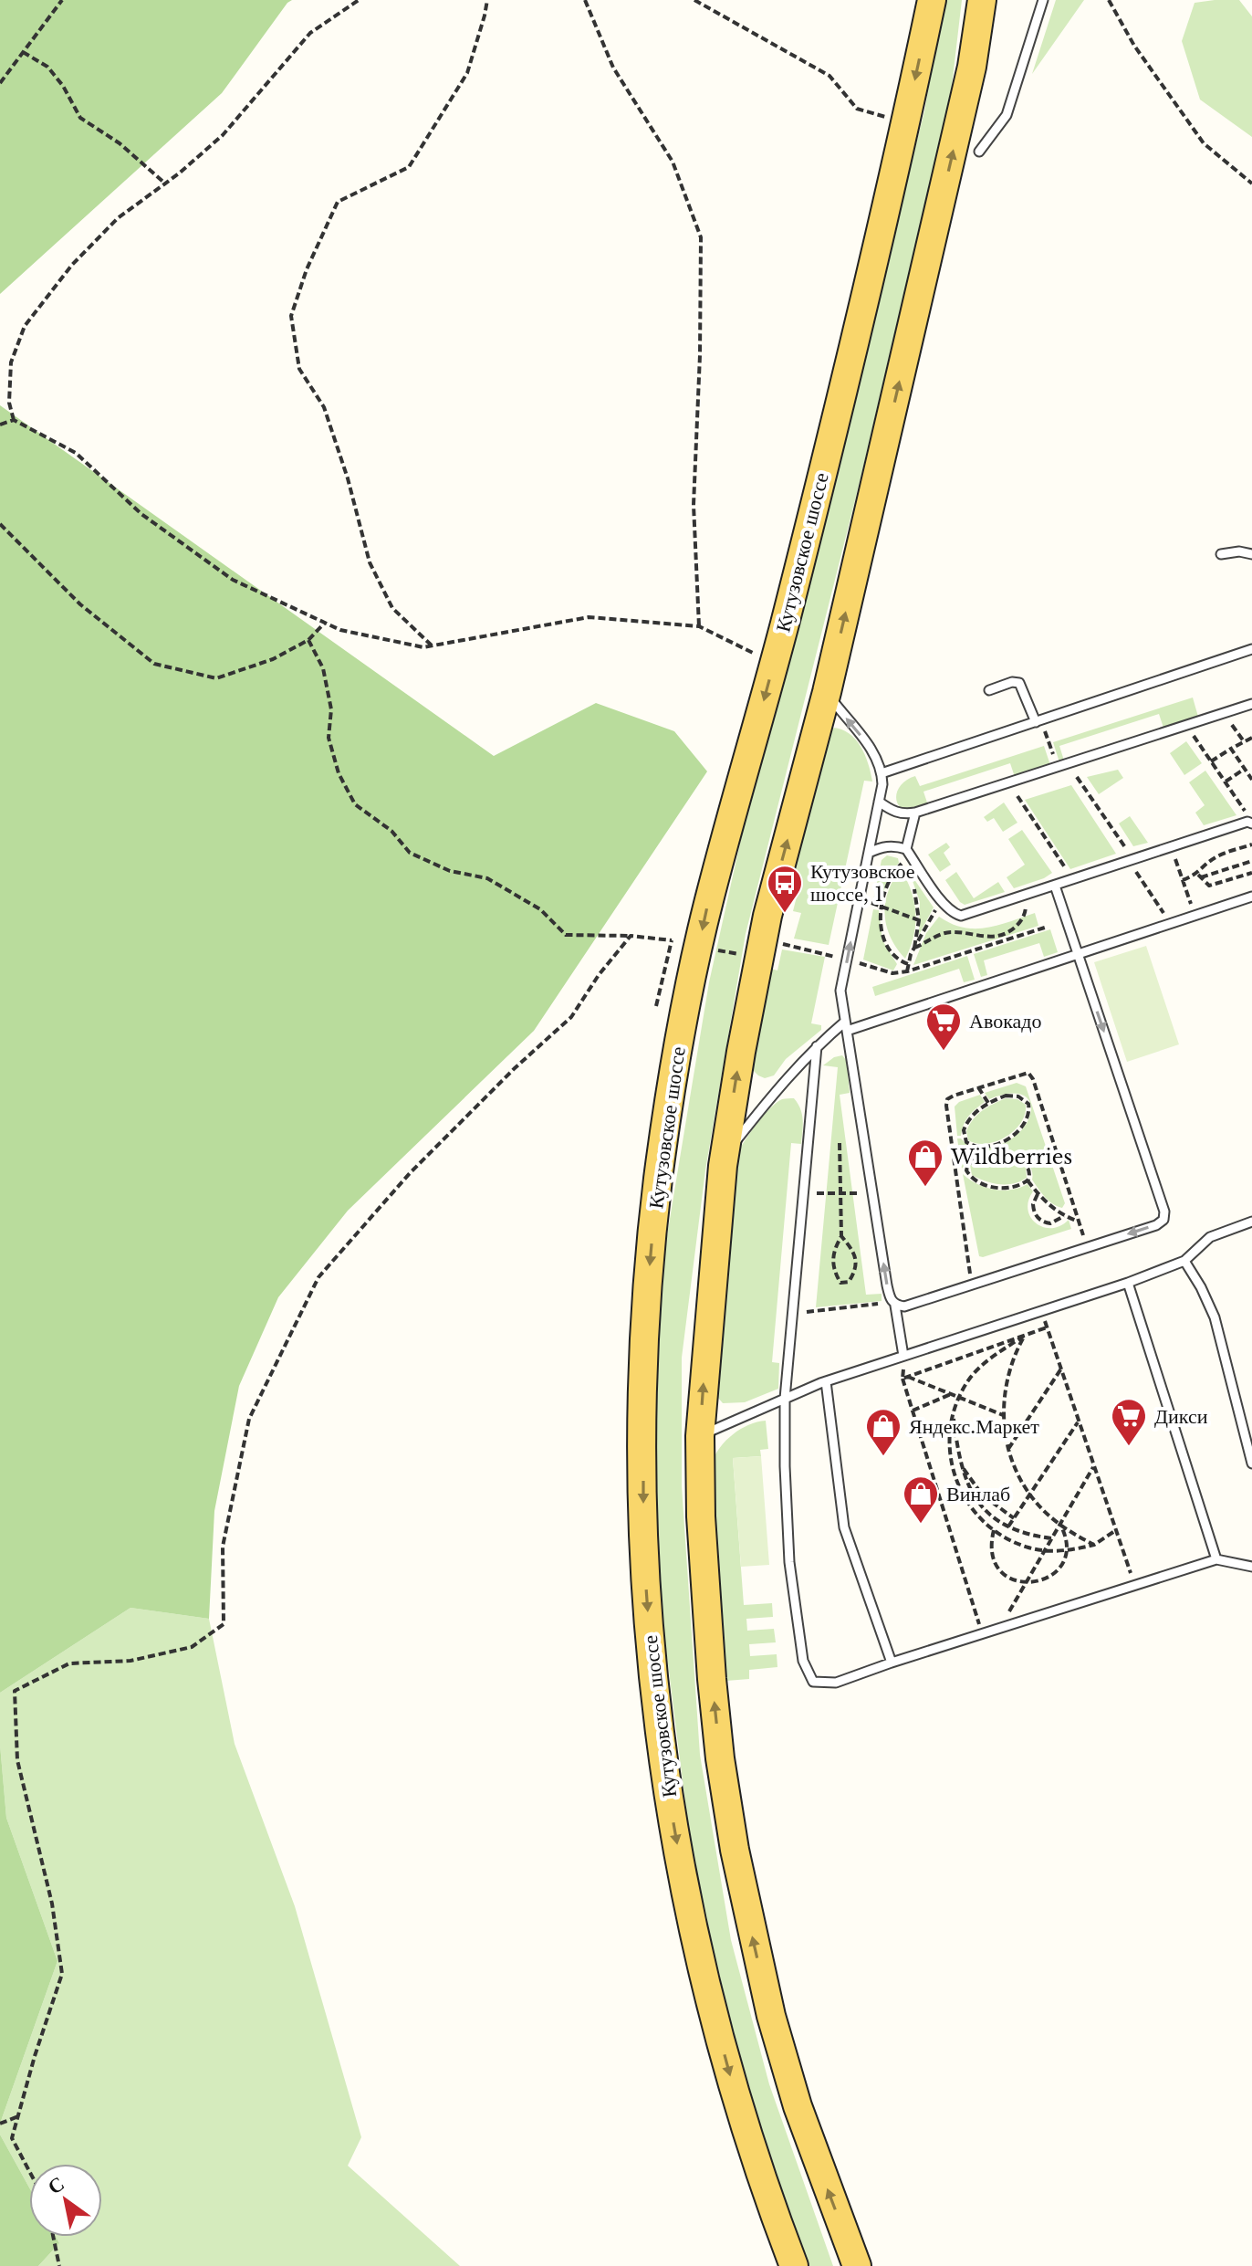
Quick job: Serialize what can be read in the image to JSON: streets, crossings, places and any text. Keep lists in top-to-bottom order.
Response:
{
  "streets": {
    "main road": ["Кутузовское шоссе"]
  },
  "places": {
    "bus stop": ["Кутузовское шоссе, 1"],
    "supermarket": ["Авокадо", "Дикси"],
    "shop": ["Wildberries", "Яндекс.Маркет", "Винлаб"]
  },
  "north": "top left"
}
